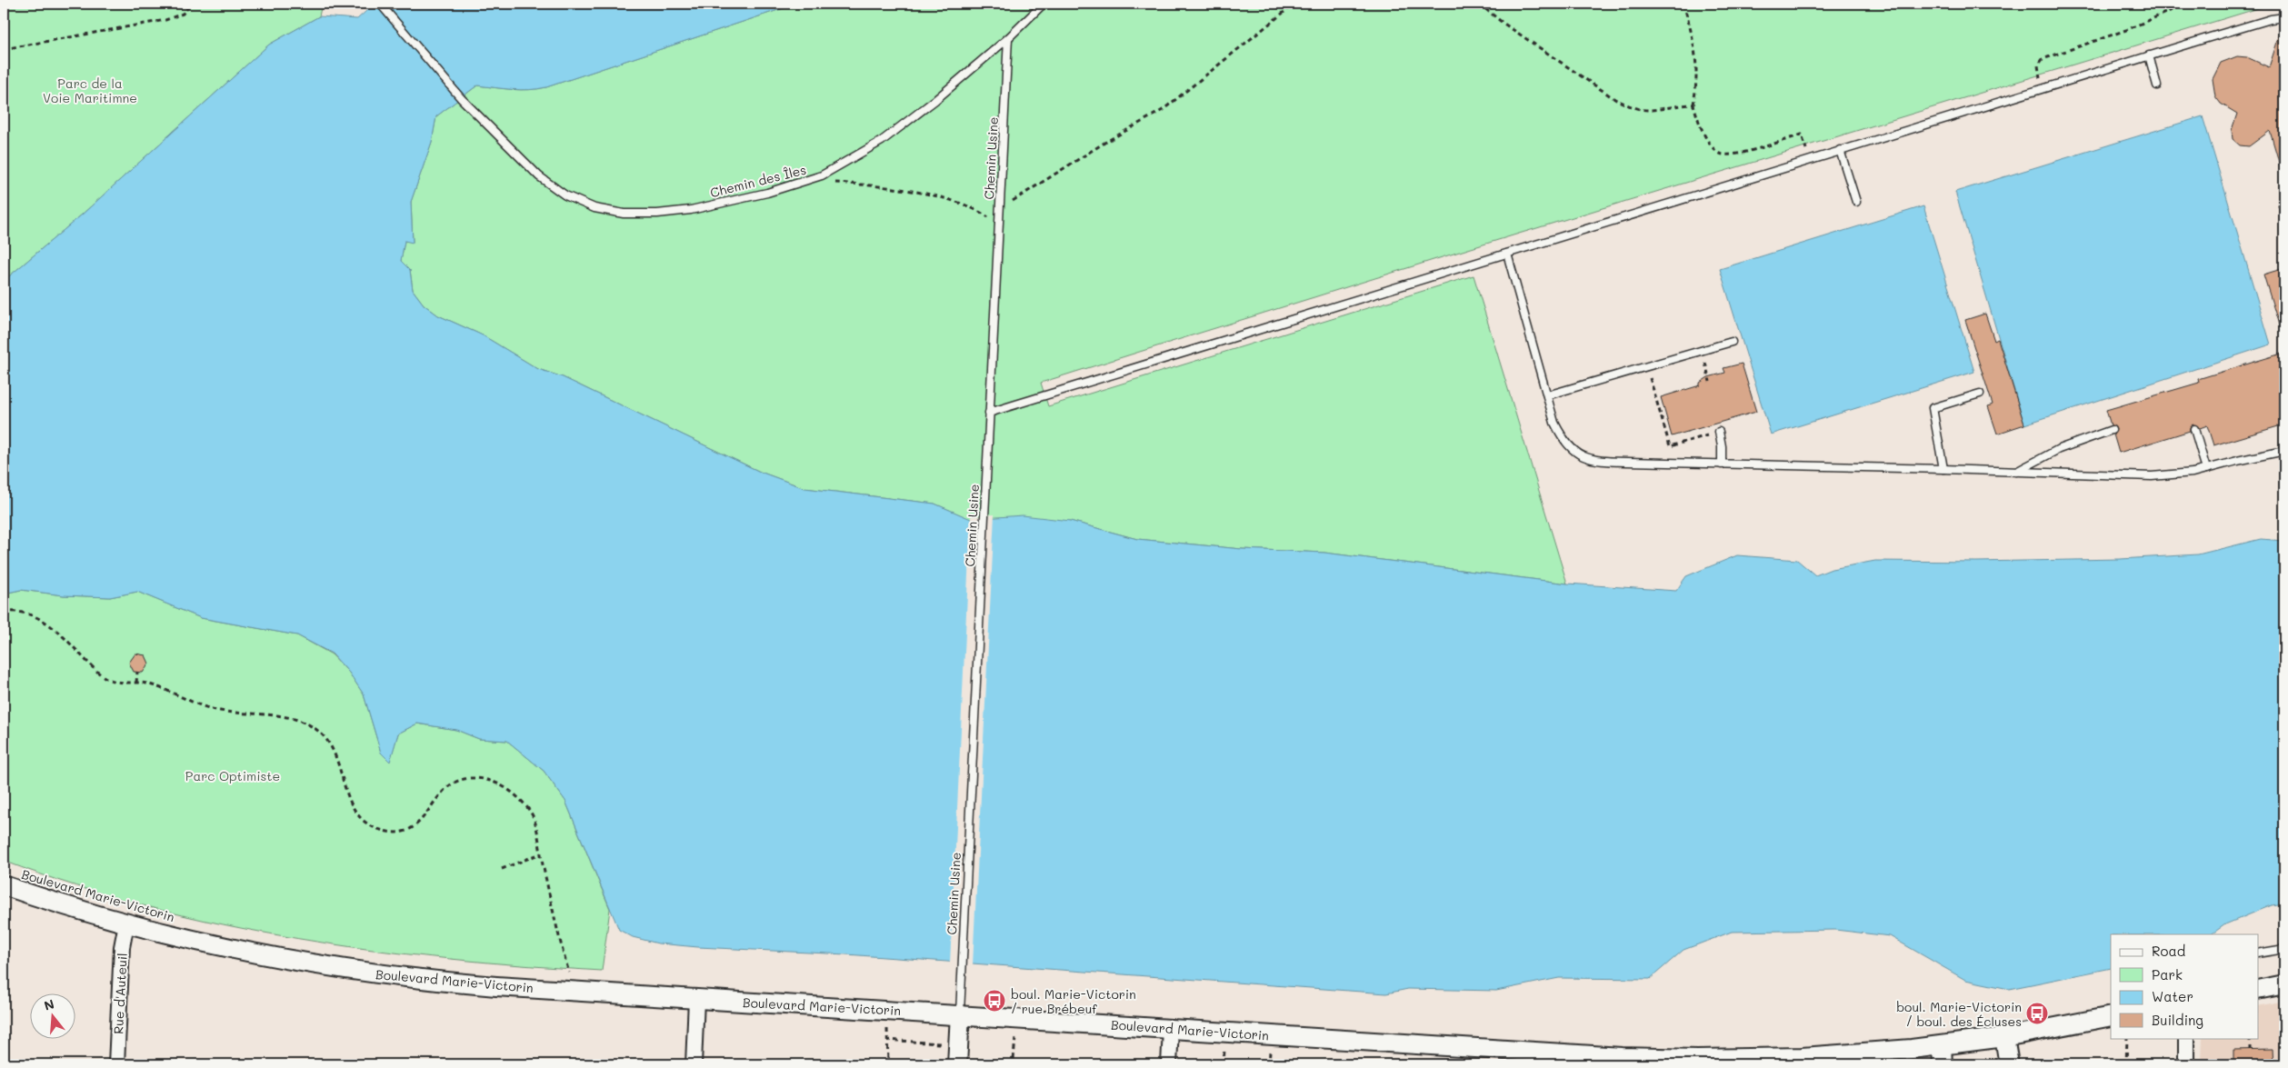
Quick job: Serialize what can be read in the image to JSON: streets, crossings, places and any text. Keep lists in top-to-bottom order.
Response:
{
  "streets": {
    "street": ["Boulevard Marie-Victorin", "Rue d'Auteuil"],
    "lane": ["Chemin Usine", "Chemin des Îles"]
  },
  "crossings": [
    ["Chemin Usine", "Chemin des Îles"],
    ["Chemin Usine", "Boulevard Marie-Victorin"],
    ["Boulevard Marie-Victorin", "Rue d'Auteuil"]
  ],
  "parks": ["Parc de la Voie Maritimne", "Parc Optimiste"],
  "places": {
    "bus stop": ["boul. Marie-Victorin / rue Brébeuf", "boul. Marie-Victorin / boul. des Écluses"]
  },
  "legend": [
    "Road",
    "Park",
    "Water",
    "Building"
  ],
  "north": "top"
}
